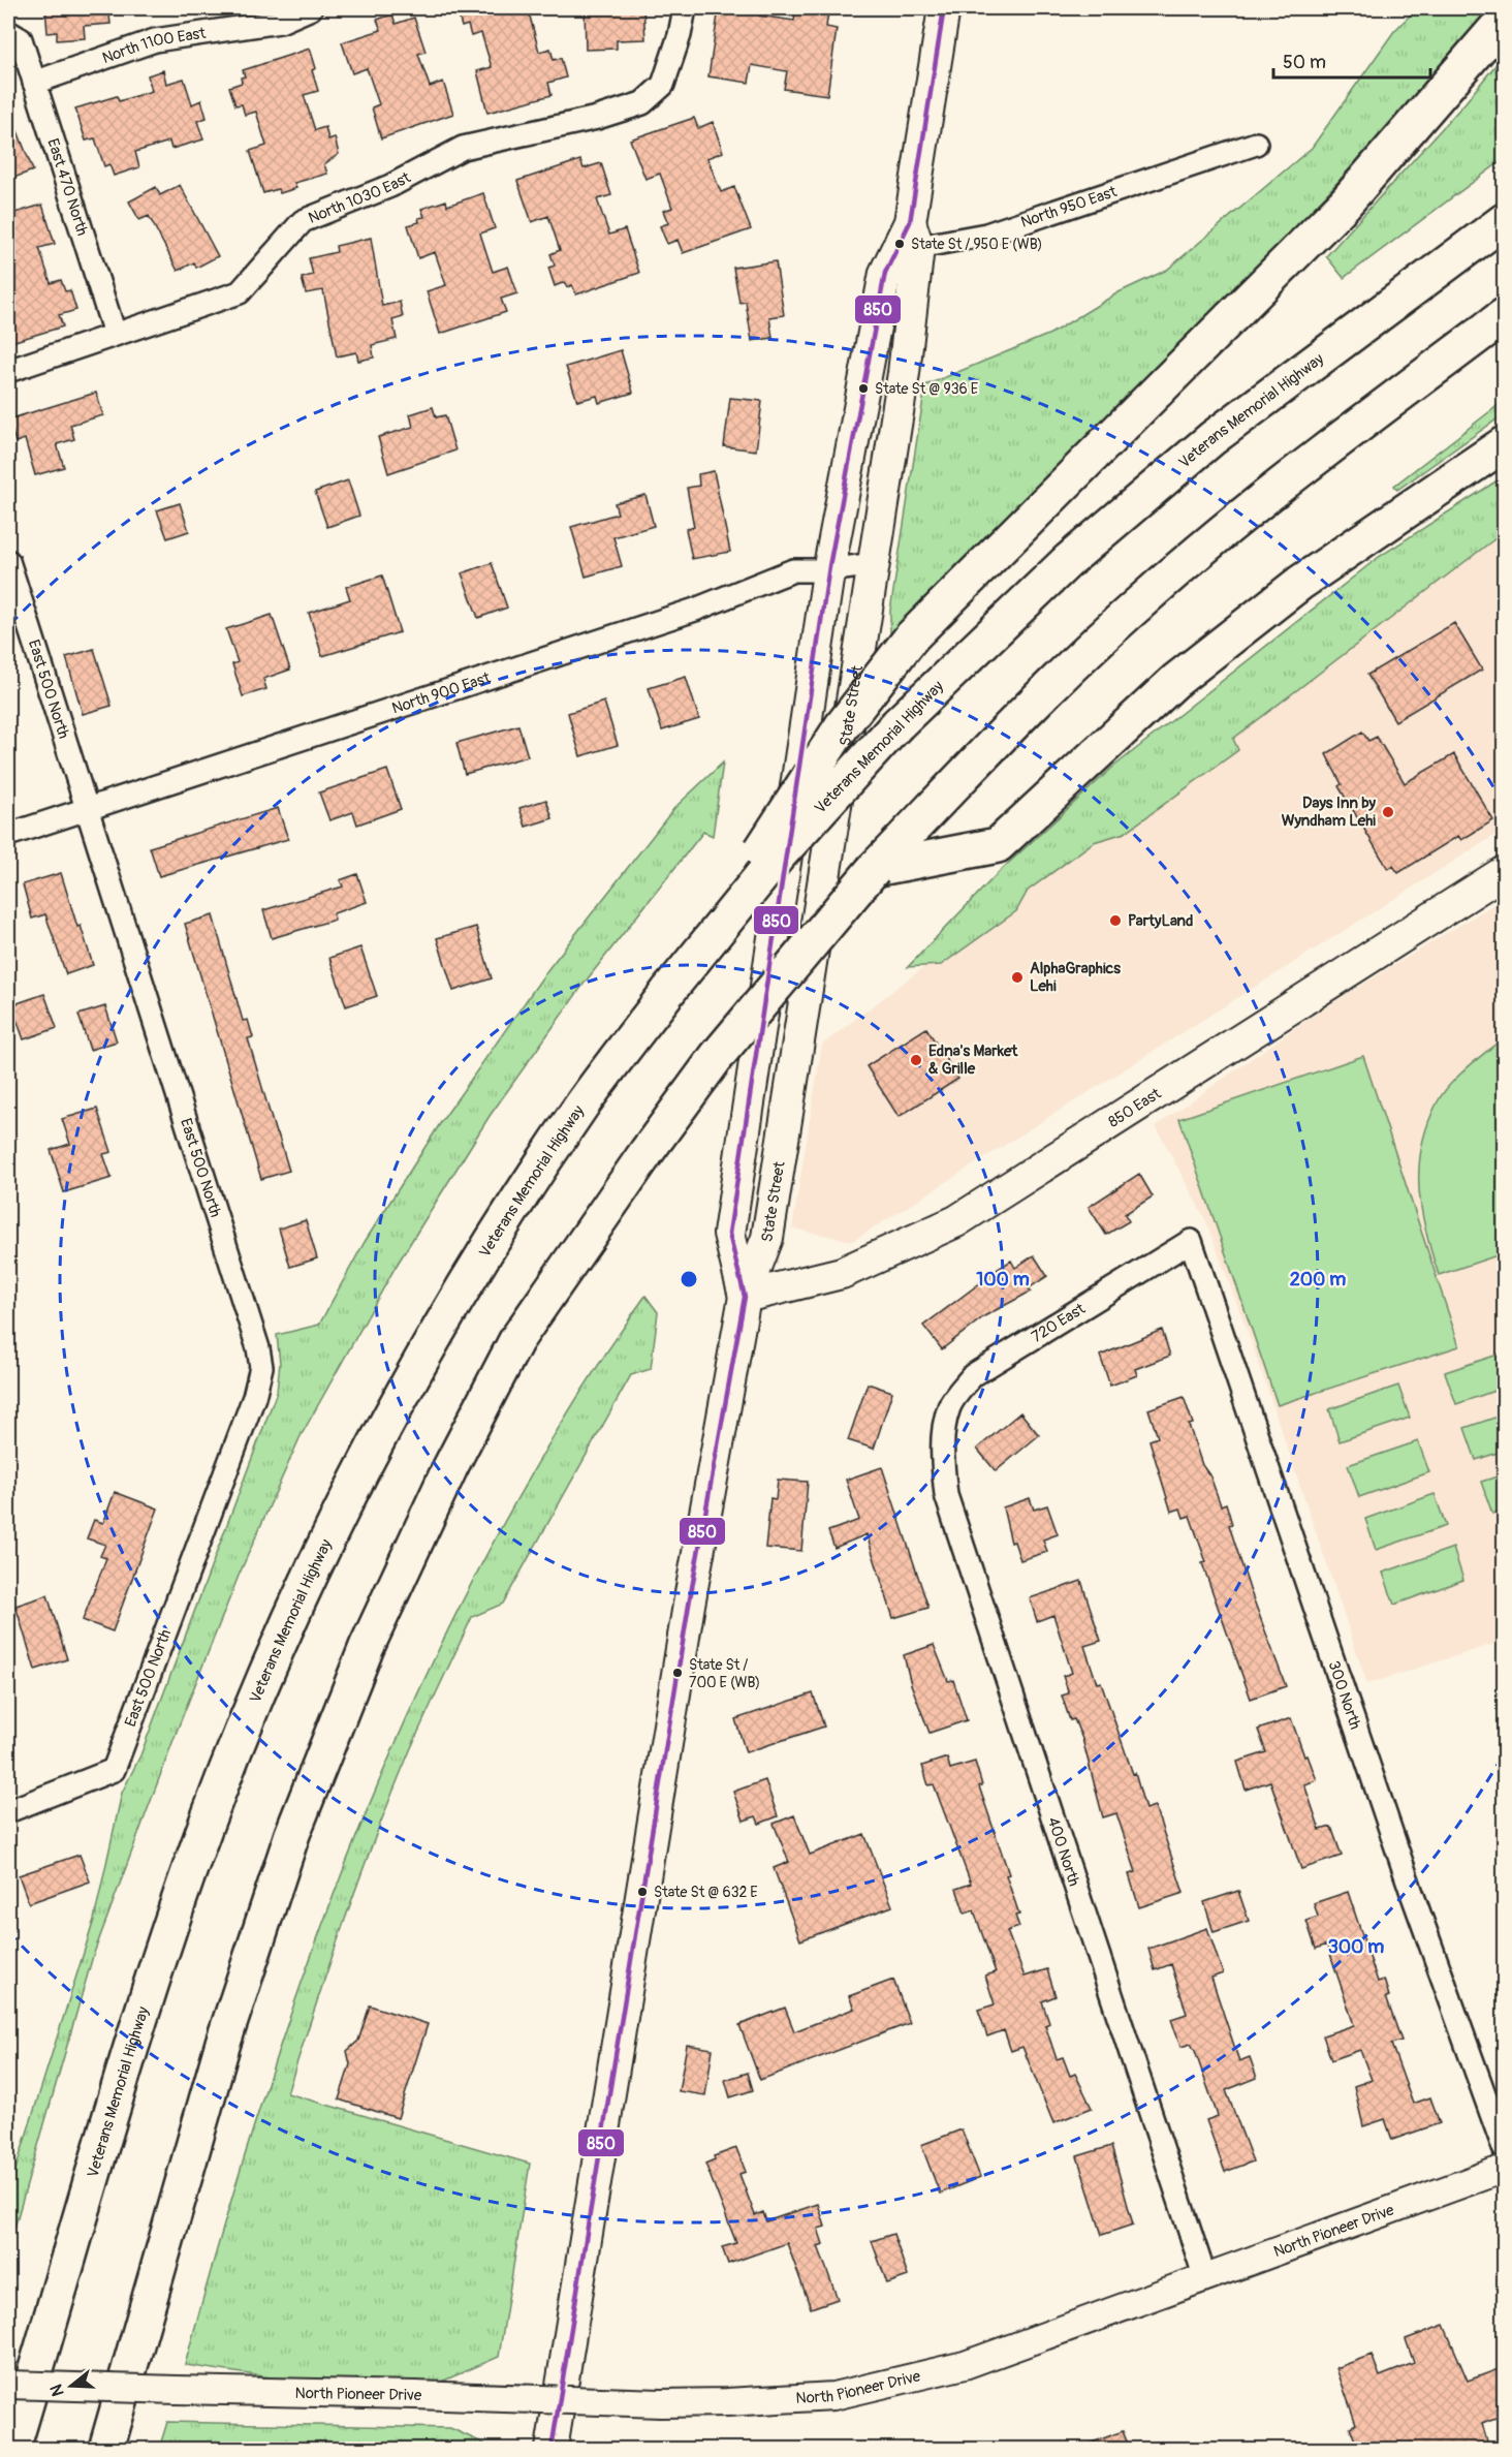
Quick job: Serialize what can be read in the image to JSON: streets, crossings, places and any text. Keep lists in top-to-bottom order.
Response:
{
  "streets": {
    "highway": ["Veterans Memorial Highway"],
    "main road": ["State Street", "850 East"],
    "street": [
      "North 1100 East",
      "East 470 North",
      "North 1030 East",
      "North 950 East",
      "East 500 North",
      "North 900 East",
      "720 East",
      "300 North",
      "400 North",
      "North Pioneer Drive"
    ]
  },
  "crossings": [
    ["North 1100 East", "East 470 North"],
    ["East 470 North", "North 1030 East"],
    ["North 950 East", "State Street"],
    ["East 500 North", "North 900 East"],
    ["North 900 East", "State Street"],
    ["State Street", "850 East"],
    ["720 East", "300 North"],
    ["720 East", "400 North"],
    ["400 North", "North Pioneer Drive"]
  ],
  "places": [
    "State St / 950 E (WB)",
    "State St @ 936 E",
    "Days Inn by Wyndham Lehi",
    "PartyLand",
    "AlphaGraphics Lehi",
    "Edna's Market & Grille",
    "State St / 700 E (WB)",
    "State St @ 632 E"
  ],
  "lines": ["transit line 850"],
  "scale_bar": "50 m",
  "north": "left",
  "rings": ["100 m", "200 m", "300 m"]
}
